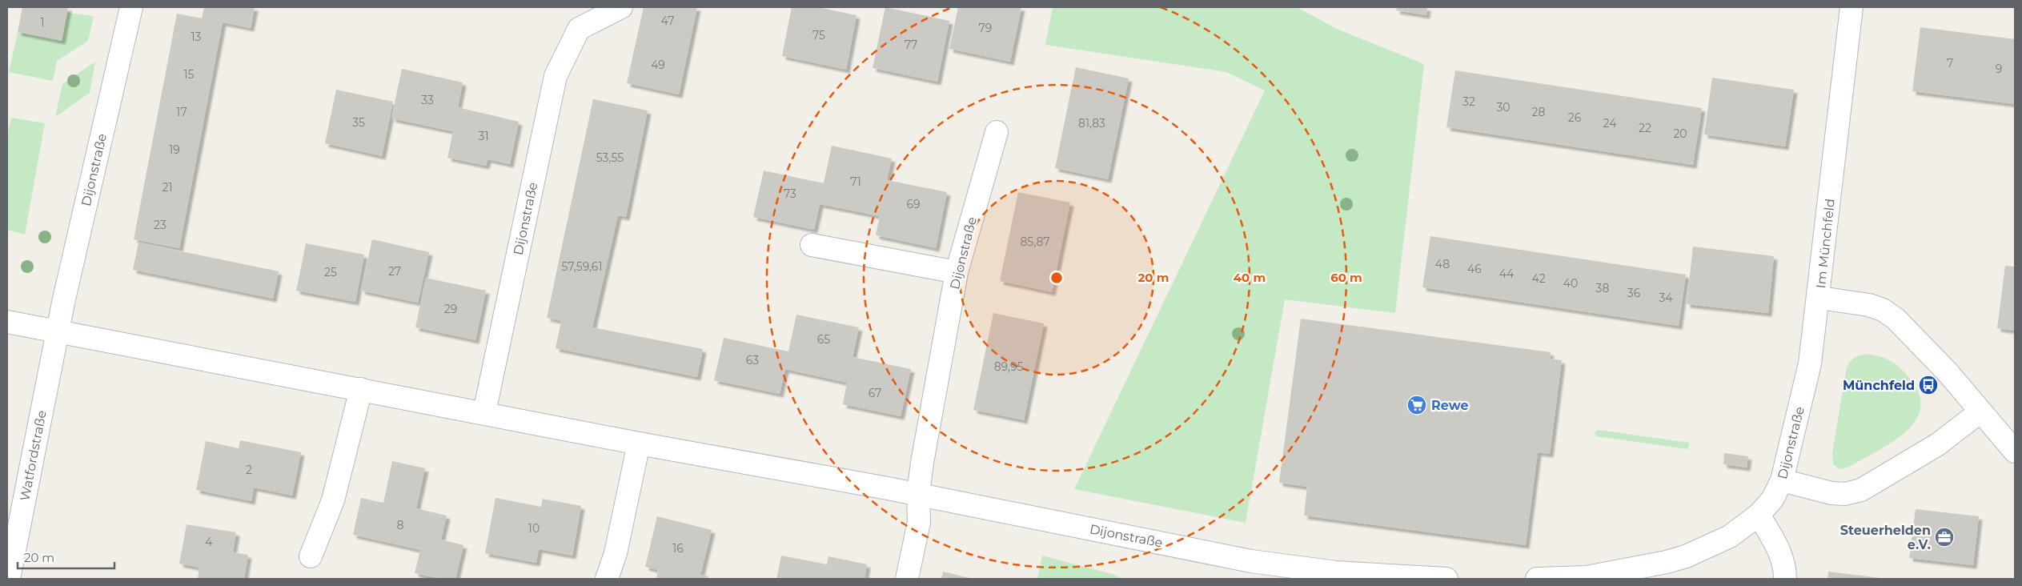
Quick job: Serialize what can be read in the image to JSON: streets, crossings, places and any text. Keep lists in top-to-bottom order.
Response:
{
  "streets": {
    "street": ["Dijonstraße", "Im Münchfeld", "Watfordstraße"]
  },
  "crossings": [
    ["Dijonstraße", "Im Münchfeld"],
    ["Dijonstraße", "Watfordstraße"]
  ],
  "places": {
    "bus stop": ["Münchfeld"],
    "supermarket": ["Rewe"],
    "office": ["Steuerhelden e.V."]
  },
  "house_numbers": [
    "47",
    "1",
    "79",
    "75",
    "13",
    "77",
    "7",
    "49",
    "9",
    "15",
    "33",
    "32",
    "30",
    "17",
    "28",
    "26",
    "35",
    "81,83",
    "24",
    "22",
    "20",
    "31",
    "19",
    "53,55",
    "71",
    "21",
    "73",
    "69",
    "23",
    "85,87",
    "48",
    "57,59,61",
    "46",
    "27",
    "25",
    "44",
    "42",
    "40",
    "38",
    "36",
    "34",
    "29",
    "65",
    "63",
    "89,95",
    "67",
    "2",
    "8",
    "10",
    "4",
    "16"
  ],
  "scale_bar": "20 m",
  "rings": ["20 m", "40 m", "60 m"]
}
